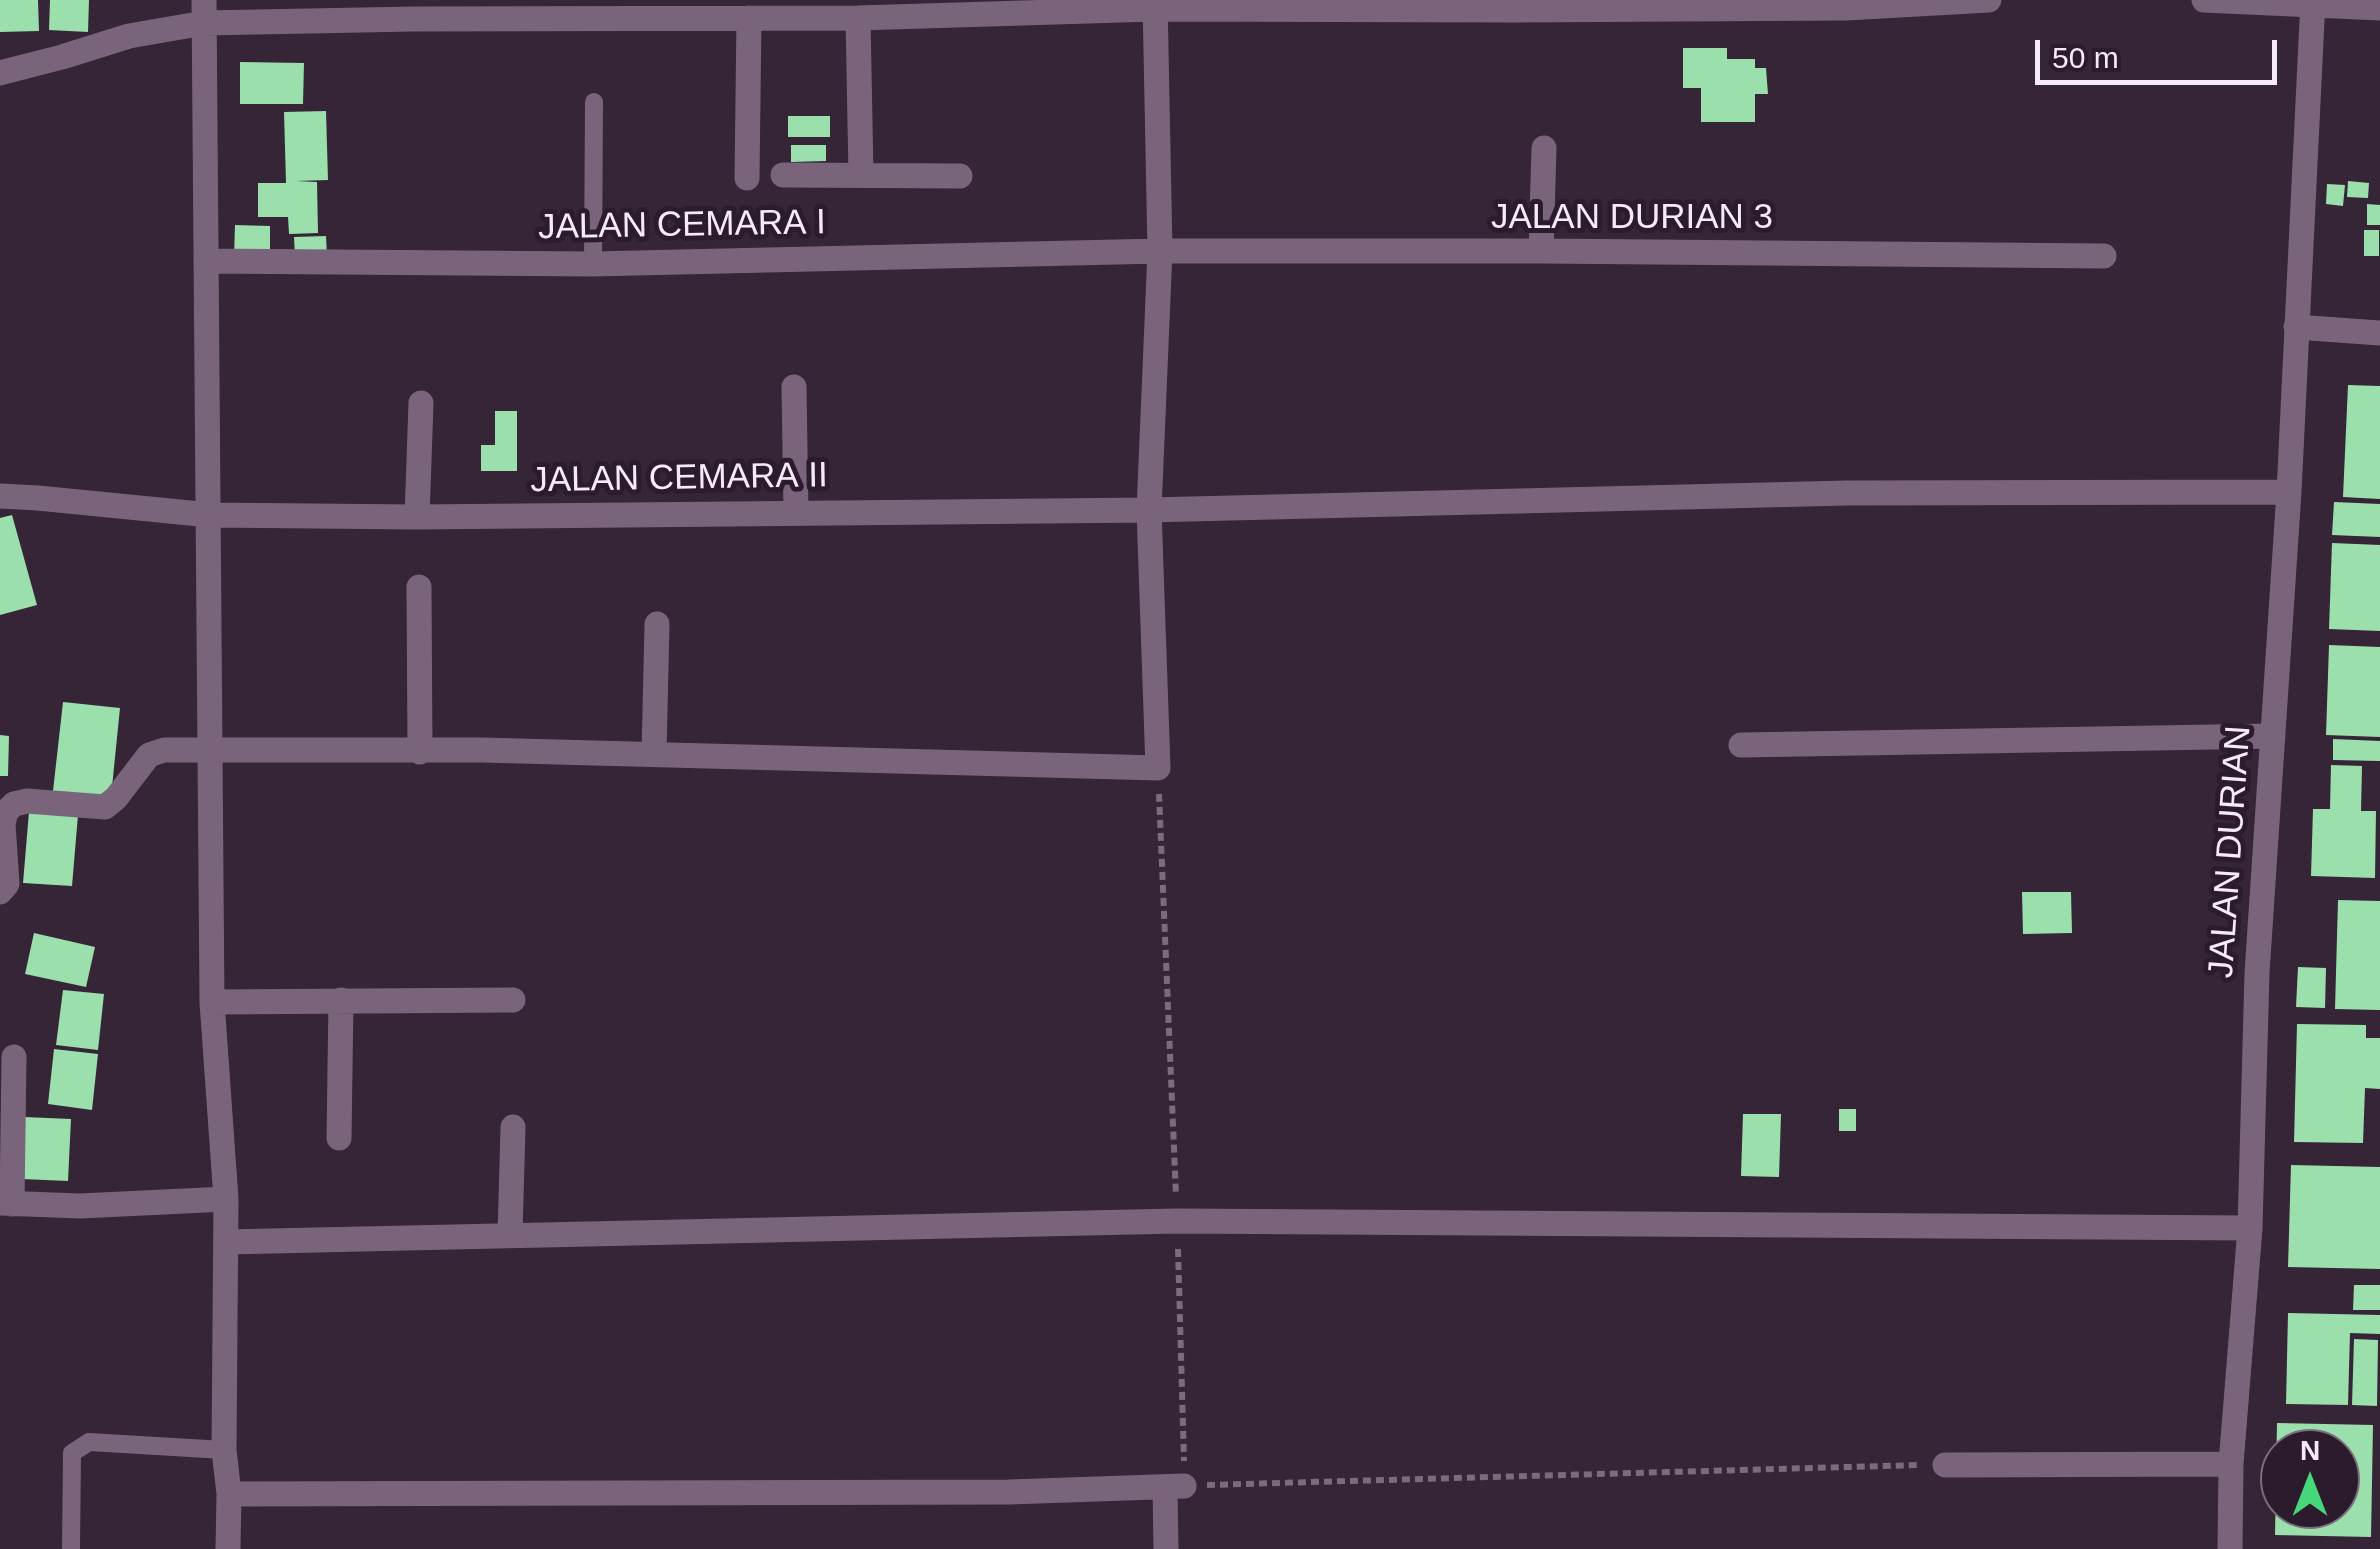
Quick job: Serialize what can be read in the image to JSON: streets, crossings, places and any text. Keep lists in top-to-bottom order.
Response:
{
  "streets": {
    "street": [
      "JALAN DURIAN 3",
      "JALAN CEMARA I",
      "JALAN CEMARA II",
      "JALAN DURIAN"
    ]
  },
  "crossings": [
    ["JALAN DURIAN 3", "JALAN CEMARA I"],
    ["JALAN CEMARA II", "JALAN DURIAN"]
  ],
  "scale_bar": "50 m",
  "north": "top"
}
